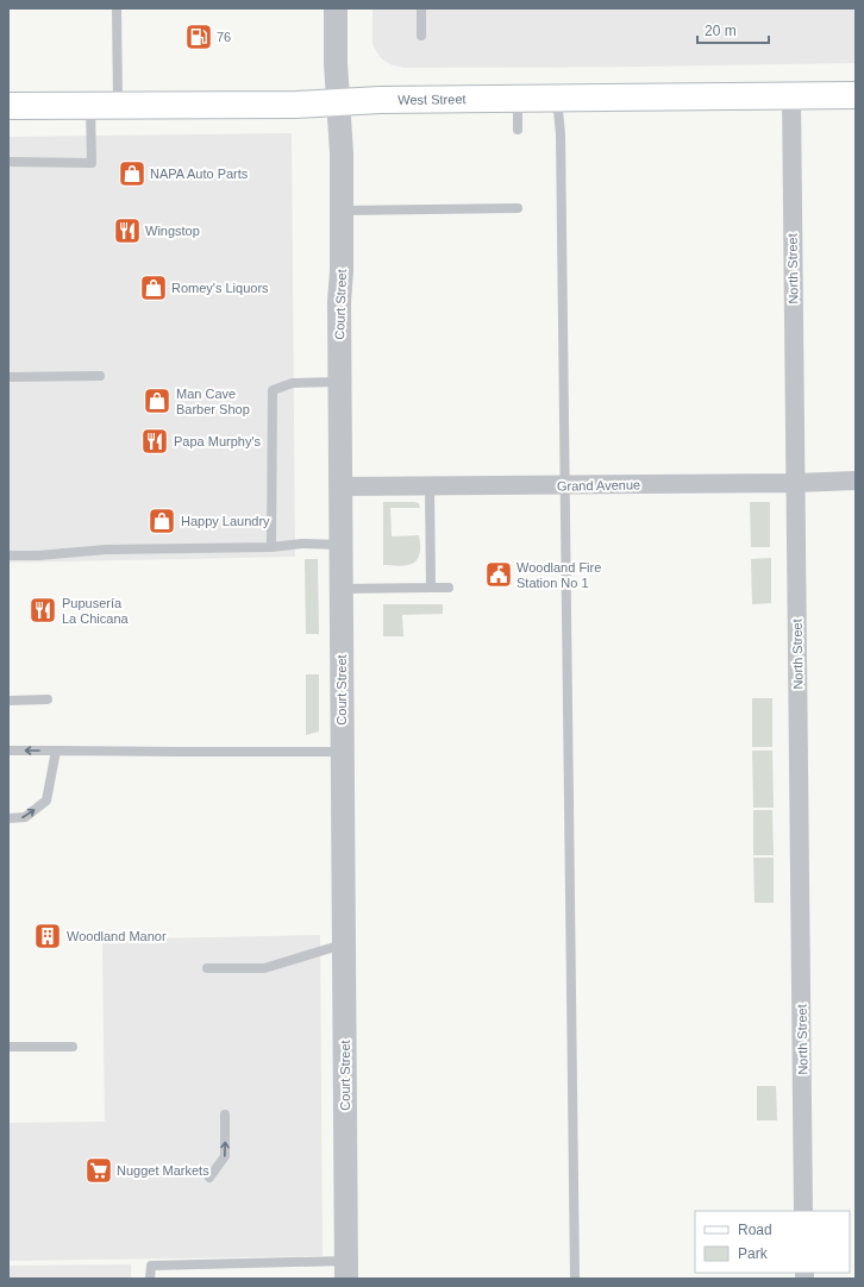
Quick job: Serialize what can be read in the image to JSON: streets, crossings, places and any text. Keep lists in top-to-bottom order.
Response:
{
  "streets": {
    "main road": ["West Street"],
    "street": ["North Street", "Court Street", "Grand Avenue"]
  },
  "crossings": [
    ["West Street", "North Street"],
    ["West Street", "Court Street"],
    ["North Street", "Grand Avenue"],
    ["Court Street", "Grand Avenue"]
  ],
  "places": {
    "fuel station": ["76"],
    "shop": [
      "NAPA Auto Parts",
      "Romey's Liquors",
      "Man Cave Barber Shop",
      "Happy Laundry"
    ],
    "restaurant": ["Wingstop", "Papa Murphy's", "Pupusería La Chicana"],
    "public building": ["Woodland Fire Station No 1"],
    "building": ["Woodland Manor"],
    "supermarket": ["Nugget Markets"]
  },
  "legend": ["Road", "Park"],
  "scale_bar": "20 m"
}
